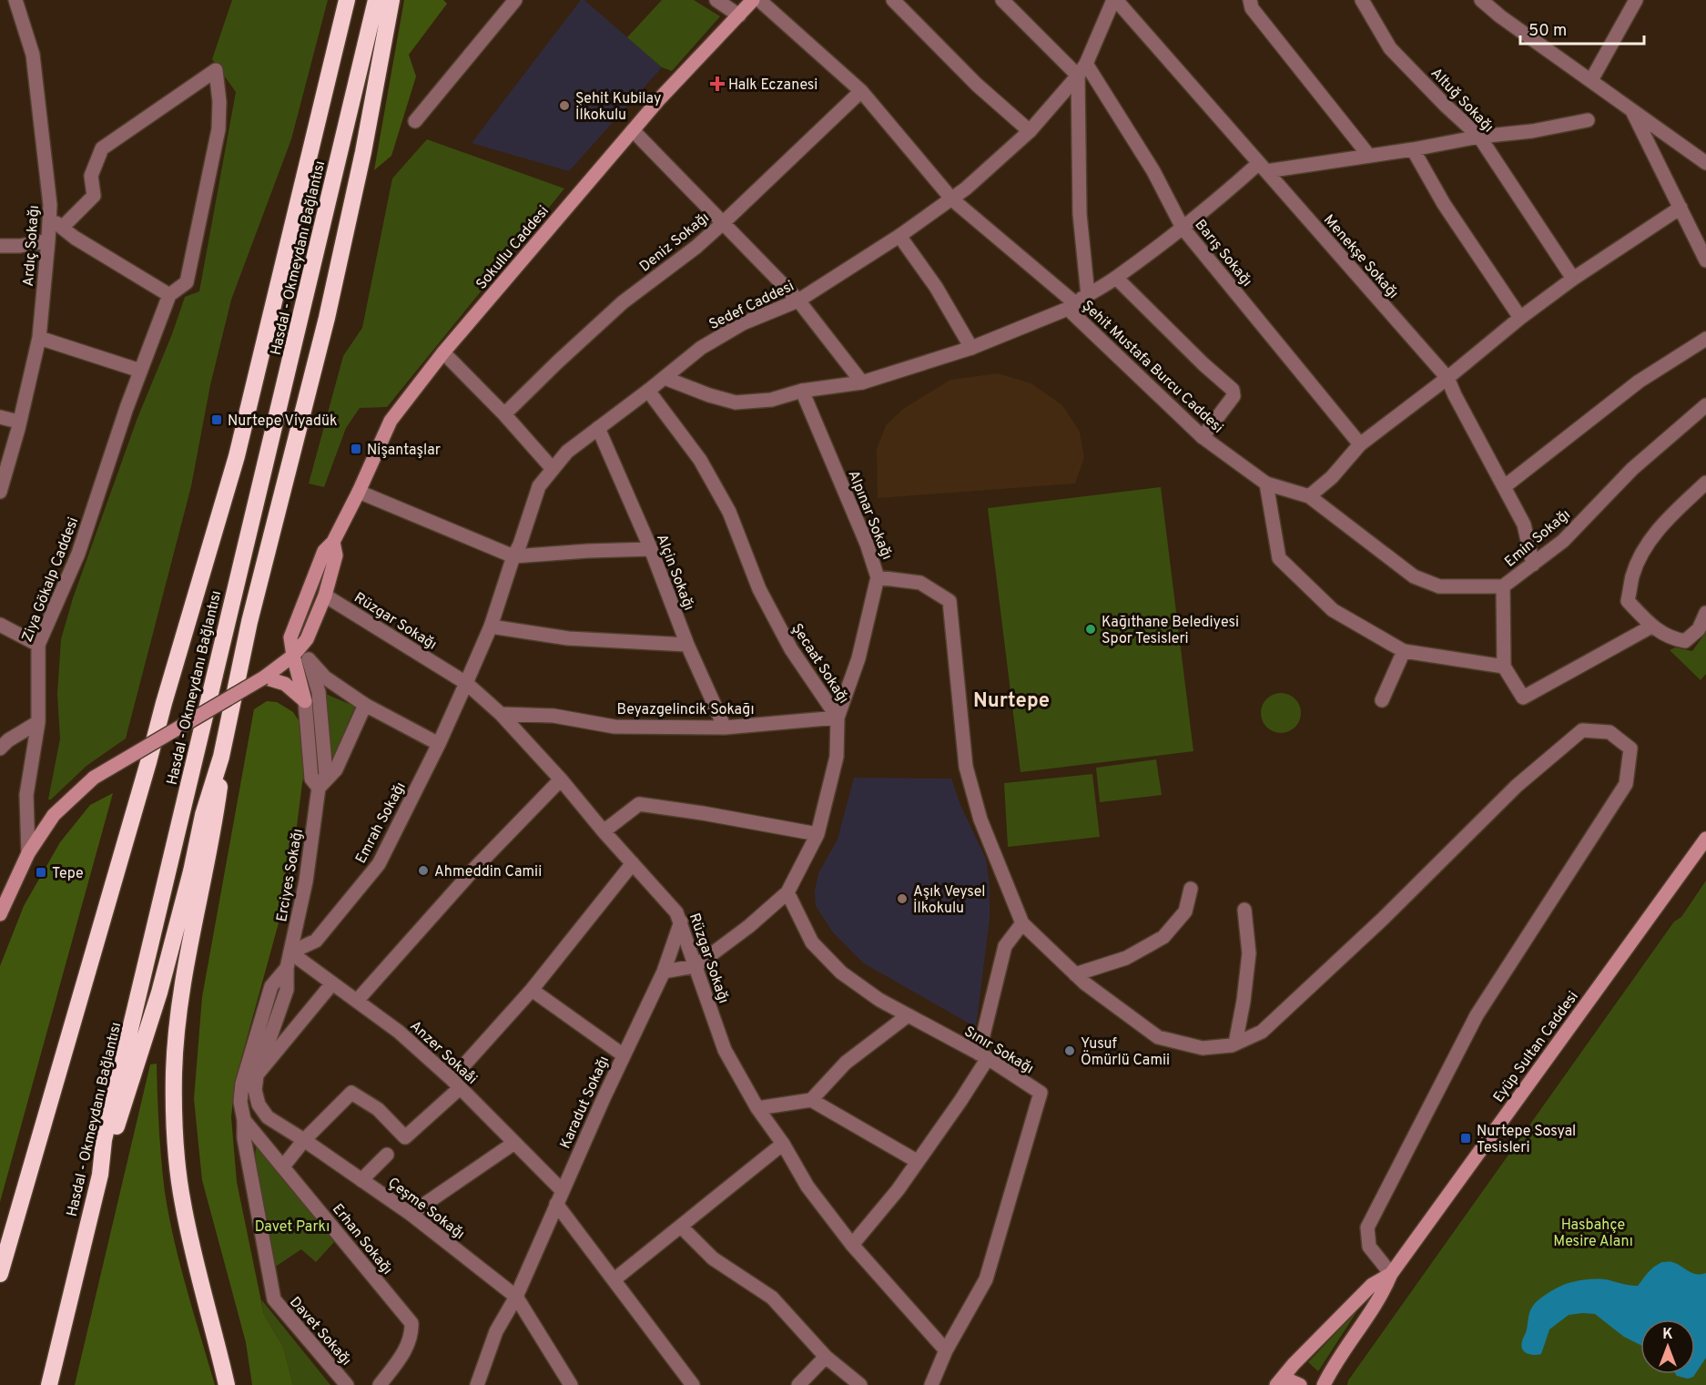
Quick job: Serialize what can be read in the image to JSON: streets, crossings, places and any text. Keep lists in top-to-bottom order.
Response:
{
  "streets": {
    "highway": ["Hasdal - Okmeydanı Bağlantısı"],
    "main road": ["Sokullu Caddesi", "Ziya Gökalp Caddesi", "Eyüp Sultan Caddesi"],
    "street": [
      "Altuğ Sokağı",
      "Deniz Sokağı",
      "Ardıç Sokağı",
      "Barış Sokağı",
      "Menekşe Sokağı",
      "Sedef Caddesi",
      "Şehit Mustafa Burcu Caddesi",
      "Alpınar Sokağı",
      "Emin Sokağı",
      "Alçin Sokağı",
      "Rüzgar Sokağı",
      "Şecaat Sokağı",
      "Beyazgelincik Sokağı",
      "Emrah Sokağı",
      "Erciyes Sokağı",
      "Sınır Sokağı",
      "Anzer Sokaåi",
      "Karadut Sokağı",
      "Çeşme Sokağı",
      "Erhan Sokağı",
      "Davet Sokağı"
    ]
  },
  "crossings": [
    ["Sokullu Caddesi", "Rüzgar Sokağı"],
    ["Barış Sokağı", "Sedef Caddesi"],
    ["Menekşe Sokağı", "Sedef Caddesi"],
    ["Menekşe Sokağı", "Emin Sokağı"],
    ["Sedef Caddesi", "Şehit Mustafa Burcu Caddesi"],
    ["Sedef Caddesi", "Alçin Sokağı"],
    ["Sedef Caddesi", "Rüzgar Sokağı"],
    ["Sedef Caddesi", "Şecaat Sokağı"],
    ["Sedef Caddesi", "Emrah Sokağı"],
    ["Şehit Mustafa Burcu Caddesi", "Alpınar Sokağı"],
    ["Şehit Mustafa Burcu Caddesi", "Emin Sokağı"],
    ["Alpınar Sokağı", "Şecaat Sokağı"],
    ["Alpınar Sokağı", "Beyazgelincik Sokağı"],
    ["Alçin Sokağı", "Beyazgelincik Sokağı"],
    ["Rüzgar Sokağı", "Şecaat Sokağı"],
    ["Rüzgar Sokağı", "Beyazgelincik Sokağı"],
    ["Rüzgar Sokağı", "Emrah Sokağı"],
    ["Rüzgar Sokağı", "Sınır Sokağı"],
    ["Rüzgar Sokağı", "Karadut Sokağı"],
    ["Şecaat Sokağı", "Beyazgelincik Sokağı"],
    ["Şecaat Sokağı", "Sınır Sokağı"],
    ["Emrah Sokağı", "Erciyes Sokağı"],
    ["Emrah Sokağı", "Anzer Sokaåi"],
    ["Erciyes Sokağı", "Anzer Sokaåi"],
    ["Erciyes Sokağı", "Çeşme Sokağı"],
    ["Erciyes Sokağı", "Davet Sokağı"],
    ["Anzer Sokaåi", "Karadut Sokağı"],
    ["Karadut Sokağı", "Çeşme Sokağı"],
    ["Erhan Sokağı", "Davet Sokağı"]
  ],
  "districts": ["Nurtepe"],
  "parks": ["Hasbahçe Mesire Alanı", "Davet Parkı"],
  "places": {
    "health": ["Halk Eczanesi"],
    "other": [
      "Şehit Kubilay İlkokulu",
      "Kağıthane Belediyesi Spor Tesisleri",
      "Ahmeddin Camii",
      "Aşık Veysel İlkokulu",
      "Yusuf Ömürlü Camii"
    ],
    "transit": [
      "Nurtepe Viyadük",
      "Nişantaşlar",
      "Tepe",
      "Nurtepe Sosyal Tesisleri"
    ]
  },
  "scale_bar": "50 m",
  "north": "top"
}
